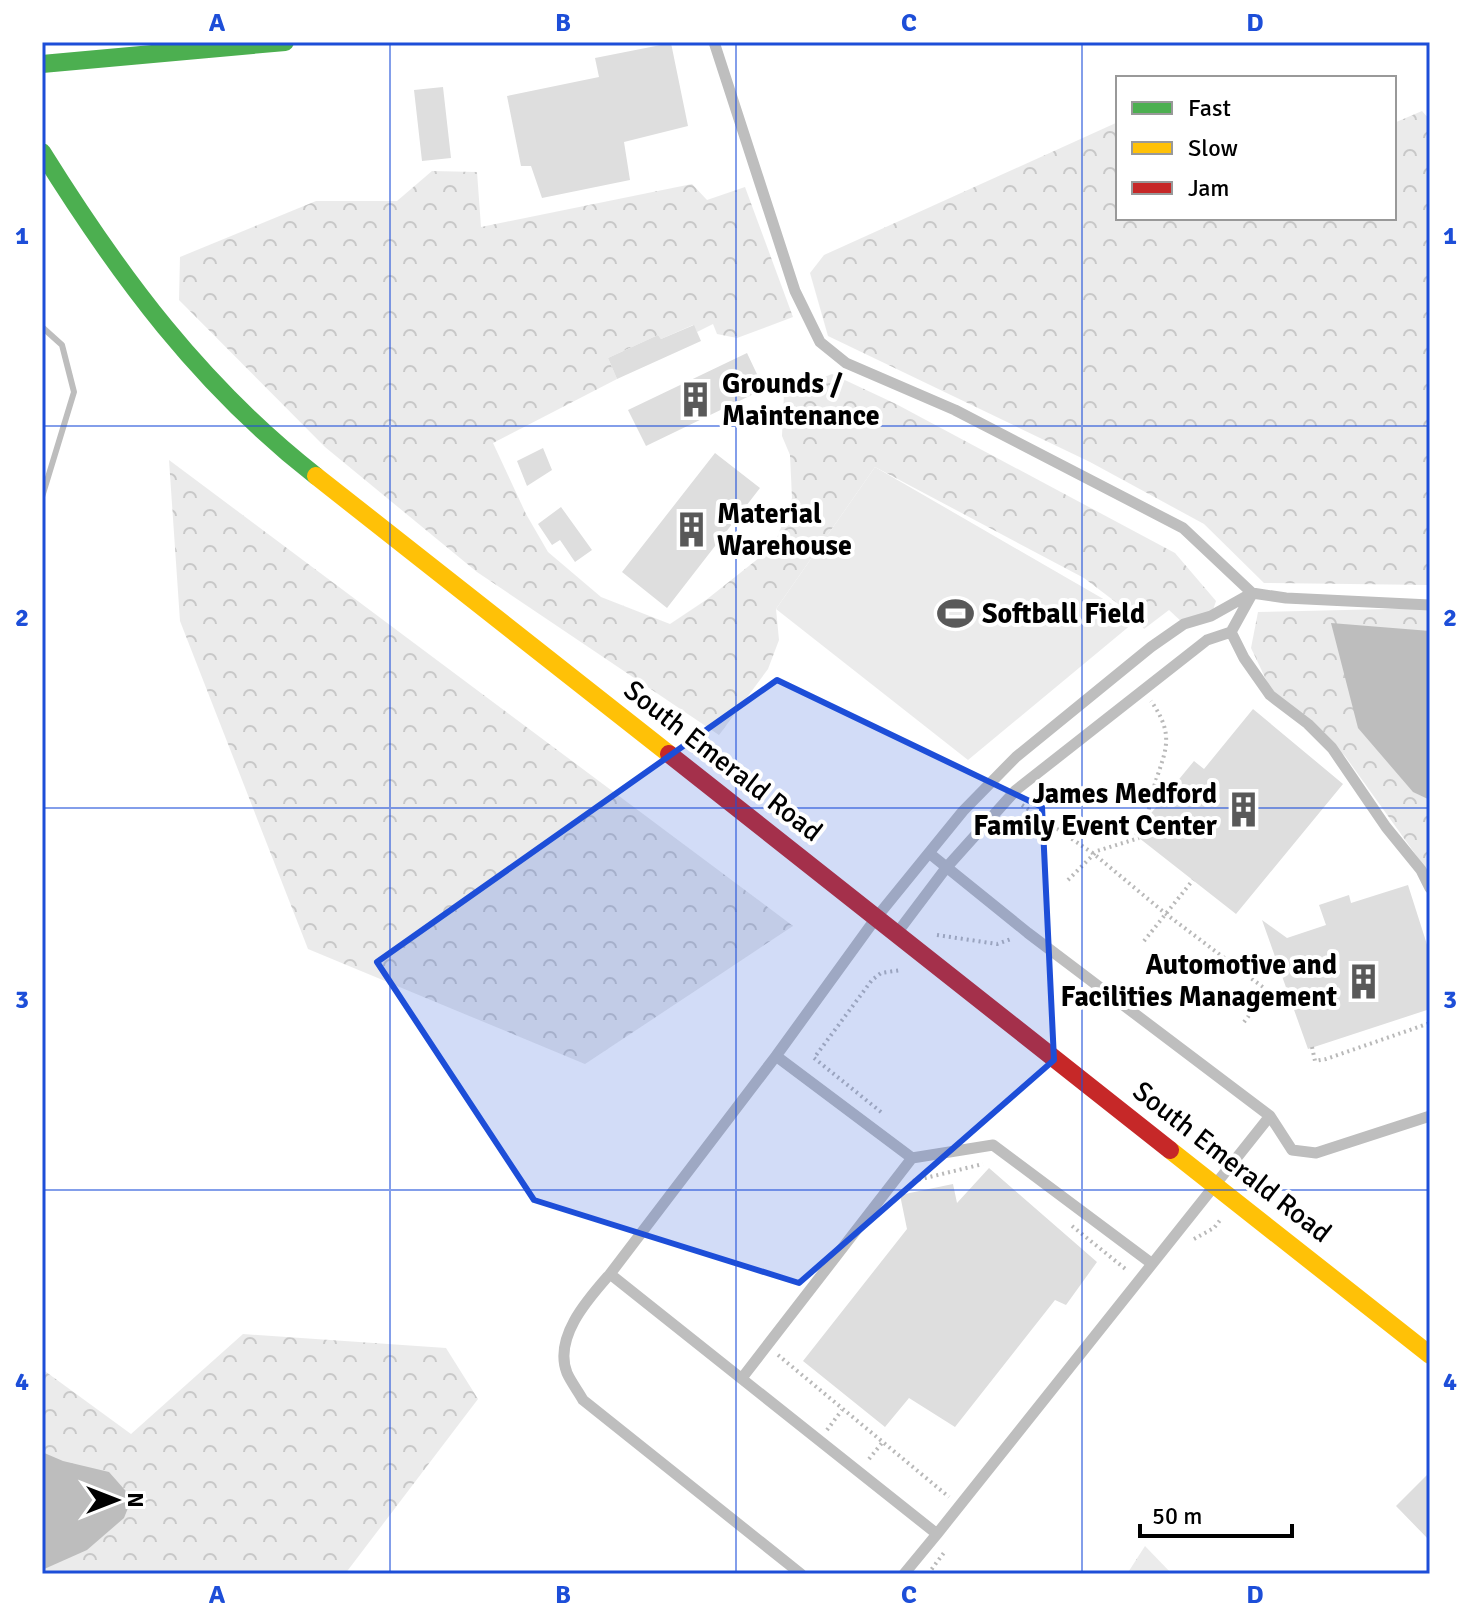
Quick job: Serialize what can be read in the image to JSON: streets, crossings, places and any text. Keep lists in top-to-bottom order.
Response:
{
  "streets": {
    "street": ["South Emerald Road"]
  },
  "places": {
    "building": [
      "Grounds / Maintenance",
      "Material Warehouse",
      "James Medford Family Event Center",
      "Automotive and Facilities Management"
    ],
    "sports": ["Softball Field"]
  },
  "legend": ["Fast", "Slow", "Jam"],
  "scale_bar": "50 m",
  "north": "right",
  "grid": {
    "columns": [
      "A",
      "B",
      "C",
      "D"
    ],
    "rows": [
      "1",
      "2",
      "3",
      "4"
    ]
  }
}
